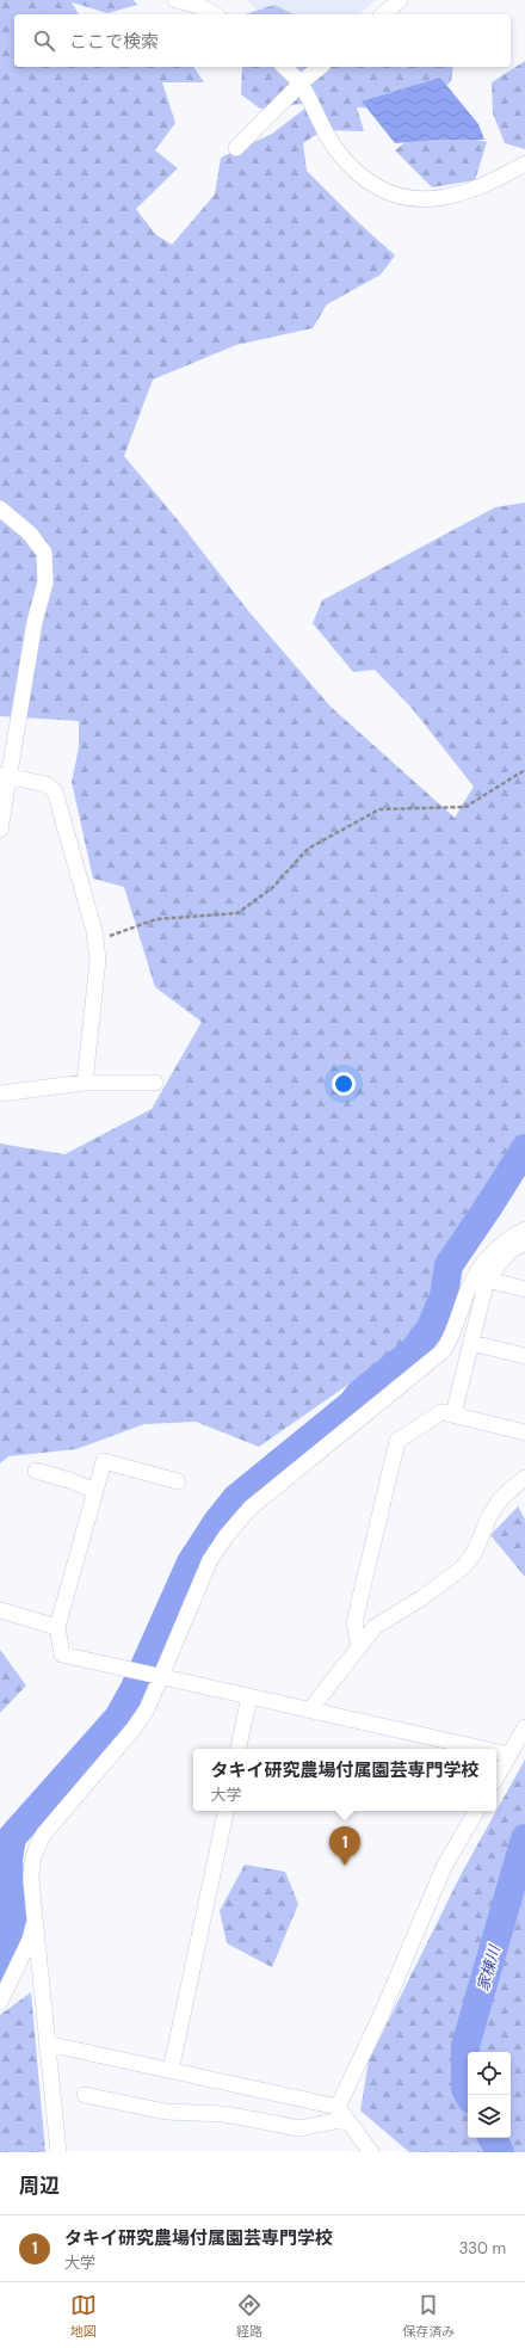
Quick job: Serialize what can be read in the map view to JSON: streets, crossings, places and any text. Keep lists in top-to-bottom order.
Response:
{
  "water": ["家棟川"],
  "page": {
    "search": "ここで検索",
    "popup": ["タキイ研究農場付属園芸専門学校", "大学"],
    "pins": "1",
    "heading": "周辺",
    "list": [
      {
        "mark": "1",
        "name": "タキイ研究農場付属園芸専門学校",
        "note": "大学",
        "value": "330 m"
      }
    ],
    "nav": ["地図", "経路", "保存済み"]
  }
}
